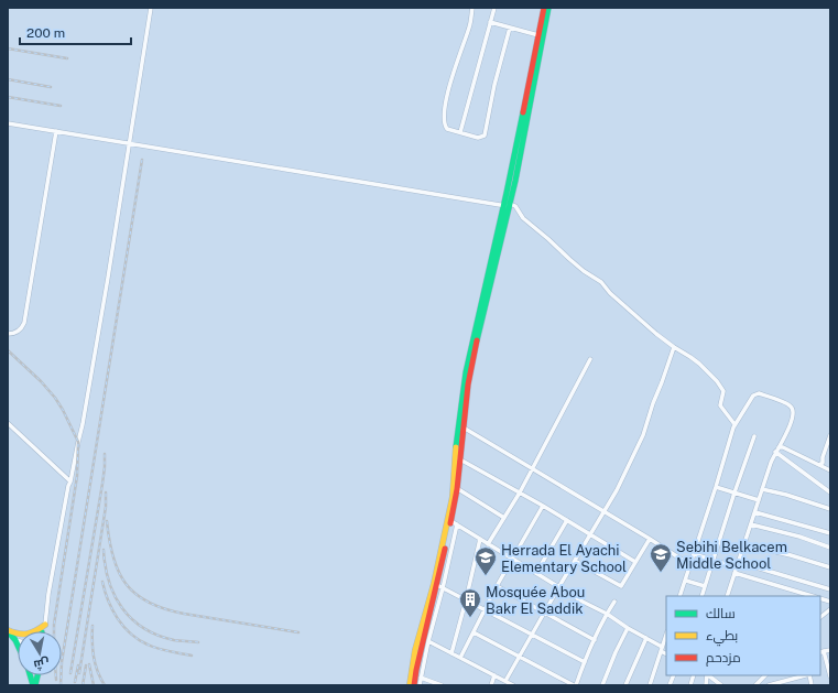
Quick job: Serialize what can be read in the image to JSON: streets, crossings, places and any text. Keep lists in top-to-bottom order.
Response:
{
  "places": {
    "school or university": ["Sebihi Belkacem Middle School", "Herrada El Ayachi Elementary School"],
    "building": ["Mosquée Abou Bakr El Saddik"]
  },
  "legend": ["سالك", "بطيء", "مزدحم"],
  "scale_bar": "200 m",
  "north": "bottom"
}
